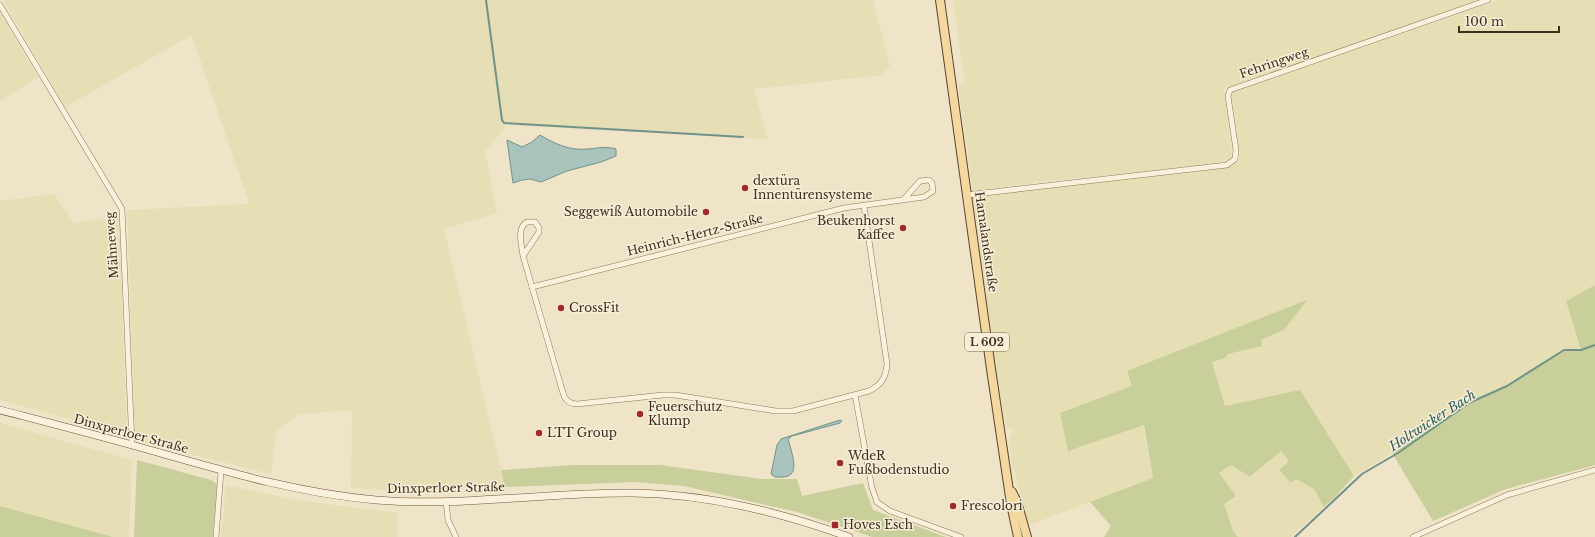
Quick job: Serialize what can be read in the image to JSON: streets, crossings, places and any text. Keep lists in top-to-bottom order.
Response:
{
  "streets": {
    "main road": ["Hamalandstraße", "L 602", "Dinxperloer Straße"],
    "street": ["Fehringweg", "Heinrich-Hertz-Straße", "Mähneweg"]
  },
  "crossings": [
    ["Fehringweg", "Hamalandstraße"],
    ["Mähneweg", "Dinxperloer Straße"]
  ],
  "water": ["Holtwicker Bach"],
  "places": {
    "other": [
      "dextüra Innentürensysteme",
      "Seggewiß Automobile",
      "Beukenhorst Kaffee",
      "CrossFit",
      "Feuerschutz Klump",
      "LTT Group",
      "WdeR Fußbodenstudio",
      "Frescolori"
    ],
    "transit": ["Hoves Esch"]
  },
  "scale_bar": "100 m"
}
